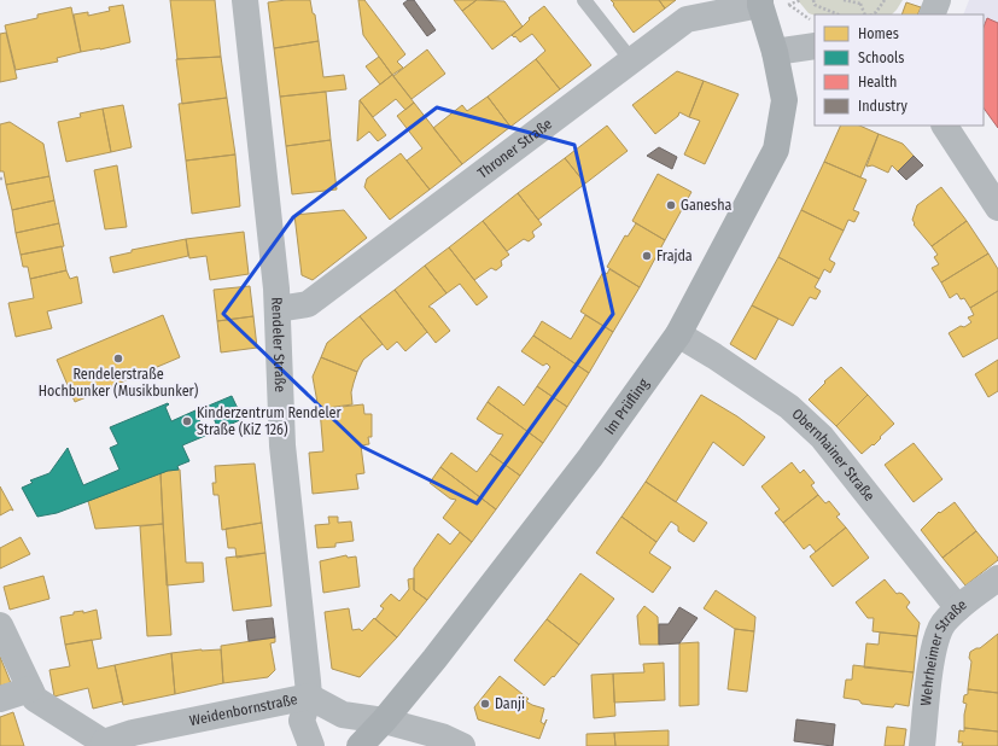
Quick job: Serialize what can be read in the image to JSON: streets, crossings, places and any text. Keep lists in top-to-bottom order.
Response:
{
  "streets": {
    "main road": ["Im Prüfling"],
    "street": [
      "Throner Straße",
      "Rendeler Straße",
      "Obernhainer Straße",
      "Wehrheimer Straße",
      "Weidenbornstraße"
    ]
  },
  "crossings": [
    ["Throner Straße", "Rendeler Straße"],
    ["Throner Straße", "Im Prüfling"],
    ["Rendeler Straße", "Weidenbornstraße"],
    ["Im Prüfling", "Obernhainer Straße"],
    ["Im Prüfling", "Weidenbornstraße"],
    ["Obernhainer Straße", "Wehrheimer Straße"]
  ],
  "places": [
    "Ganesha",
    "Frajda",
    "Rendelerstraße Hochbunker (Musikbunker)",
    "Kinderzentrum Rendeler Straße (KiZ 126)",
    "Danji"
  ],
  "legend": [
    "Homes",
    "Schools",
    "Health",
    "Industry"
  ]
}
